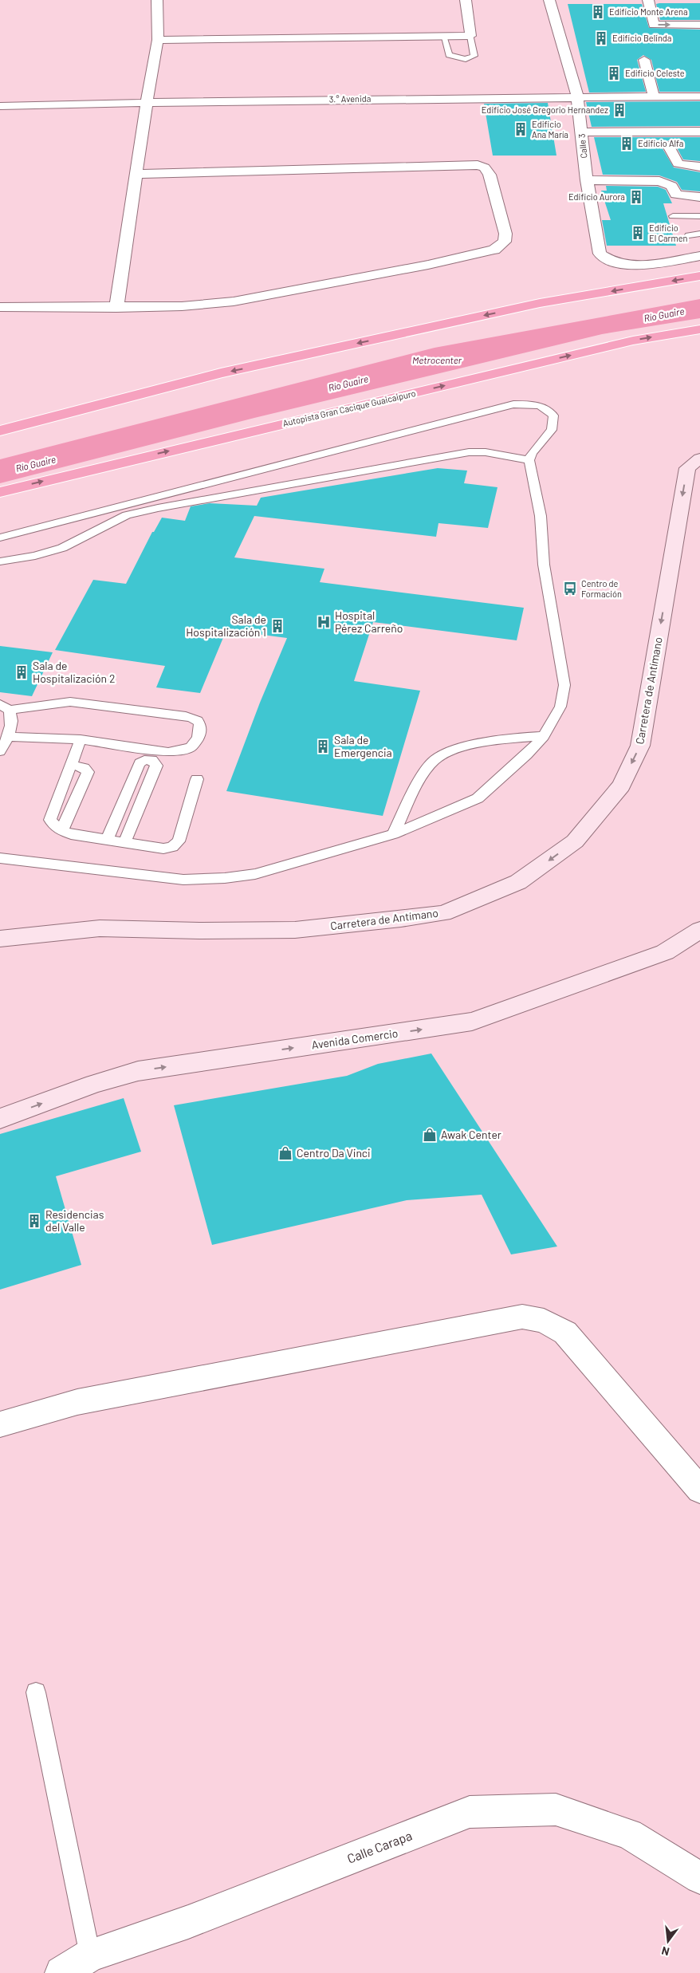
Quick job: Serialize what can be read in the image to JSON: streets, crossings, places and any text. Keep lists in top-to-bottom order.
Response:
{
  "streets": {
    "highway": ["Autopista Gran Cacique Guaicaipuro"],
    "main road": ["Carretera de Antímano", "Avenida Comercio"],
    "street": ["3.° Avenida", "Calle 3", "Calle Carapa"]
  },
  "crossings": [
    ["3.° Avenida", "Calle 3"]
  ],
  "one_way": ["Carretera de Antímano", "Avenida Comercio"],
  "water": ["Río Guaire", "Metrocenter"],
  "places": {
    "building": [
      "Edificio Monte Arena",
      "Edificio Belinda",
      "Edificio Celeste",
      "Edificio José Gregorio Hernandez",
      "Edificio Ana María",
      "Edificio Alfa",
      "Edificio Aurora",
      "Edificio El Carmen",
      "Sala de Hospitalización 1",
      "Sala de Hospitalización 2",
      "Sala de Emergencia",
      "Residencias del Valle"
    ],
    "bus stop": ["Centro de Formación"],
    "hospital": ["Hospital Pérez Carreño"],
    "shop": ["Awak Center", "Centro Da Vinci"]
  },
  "north": "bottom"
}
